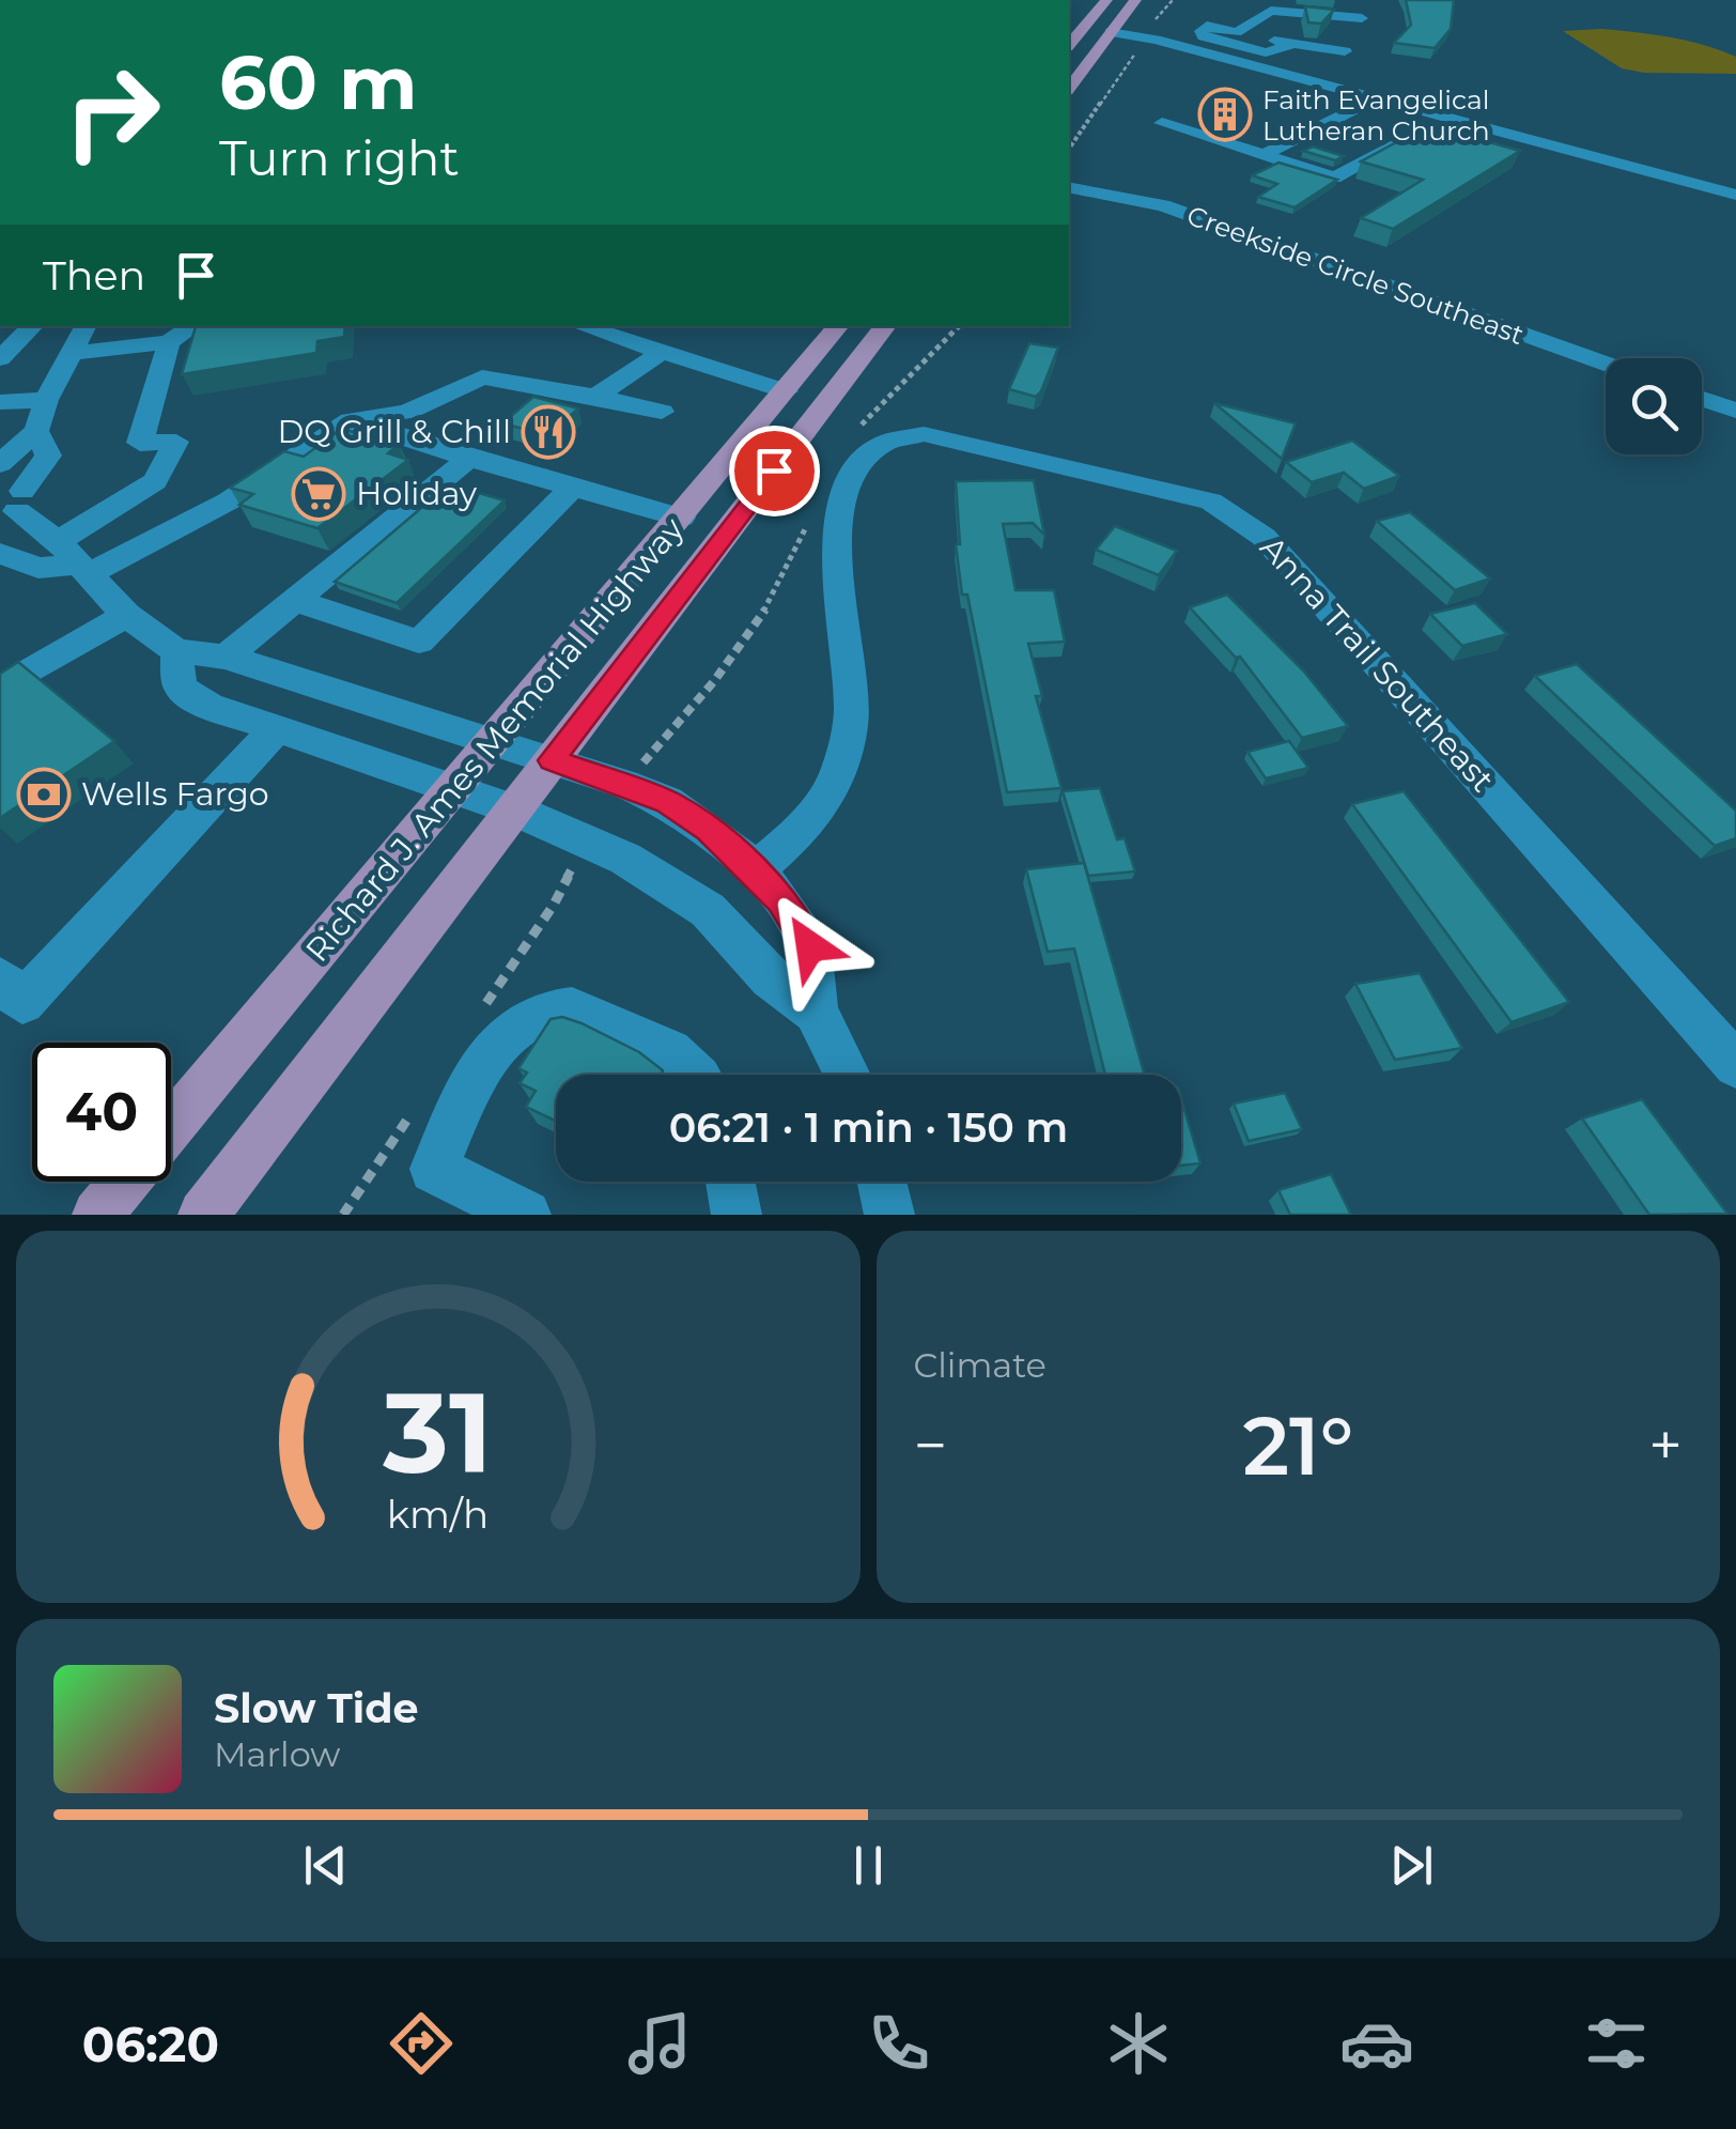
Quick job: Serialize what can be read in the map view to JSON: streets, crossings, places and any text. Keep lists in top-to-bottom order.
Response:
{
  "streets": {
    "main road": ["Richard J. Ames Memorial Highway"],
    "street": ["Creekside Circle Southeast", "Anna Trail Southeast"]
  },
  "places": {
    "building": ["Faith Evangelical Lutheran Church"],
    "restaurant": ["DQ Grill & Chill"],
    "supermarket": ["Holiday"],
    "bank": ["Wells Fargo"]
  },
  "page": {
    "turn": ["60 m", "Turn right"],
    "then": "Then",
    "limit": "40",
    "trip": "06:21 · 1 min · 150 m",
    "tile": "Climate",
    "heat": ["−", "21°", "+"],
    "song": ["Slow Tide", "Marlow"],
    "tabs": "06:20",
    "gauge": ["31", "km/h"]
  }
}
